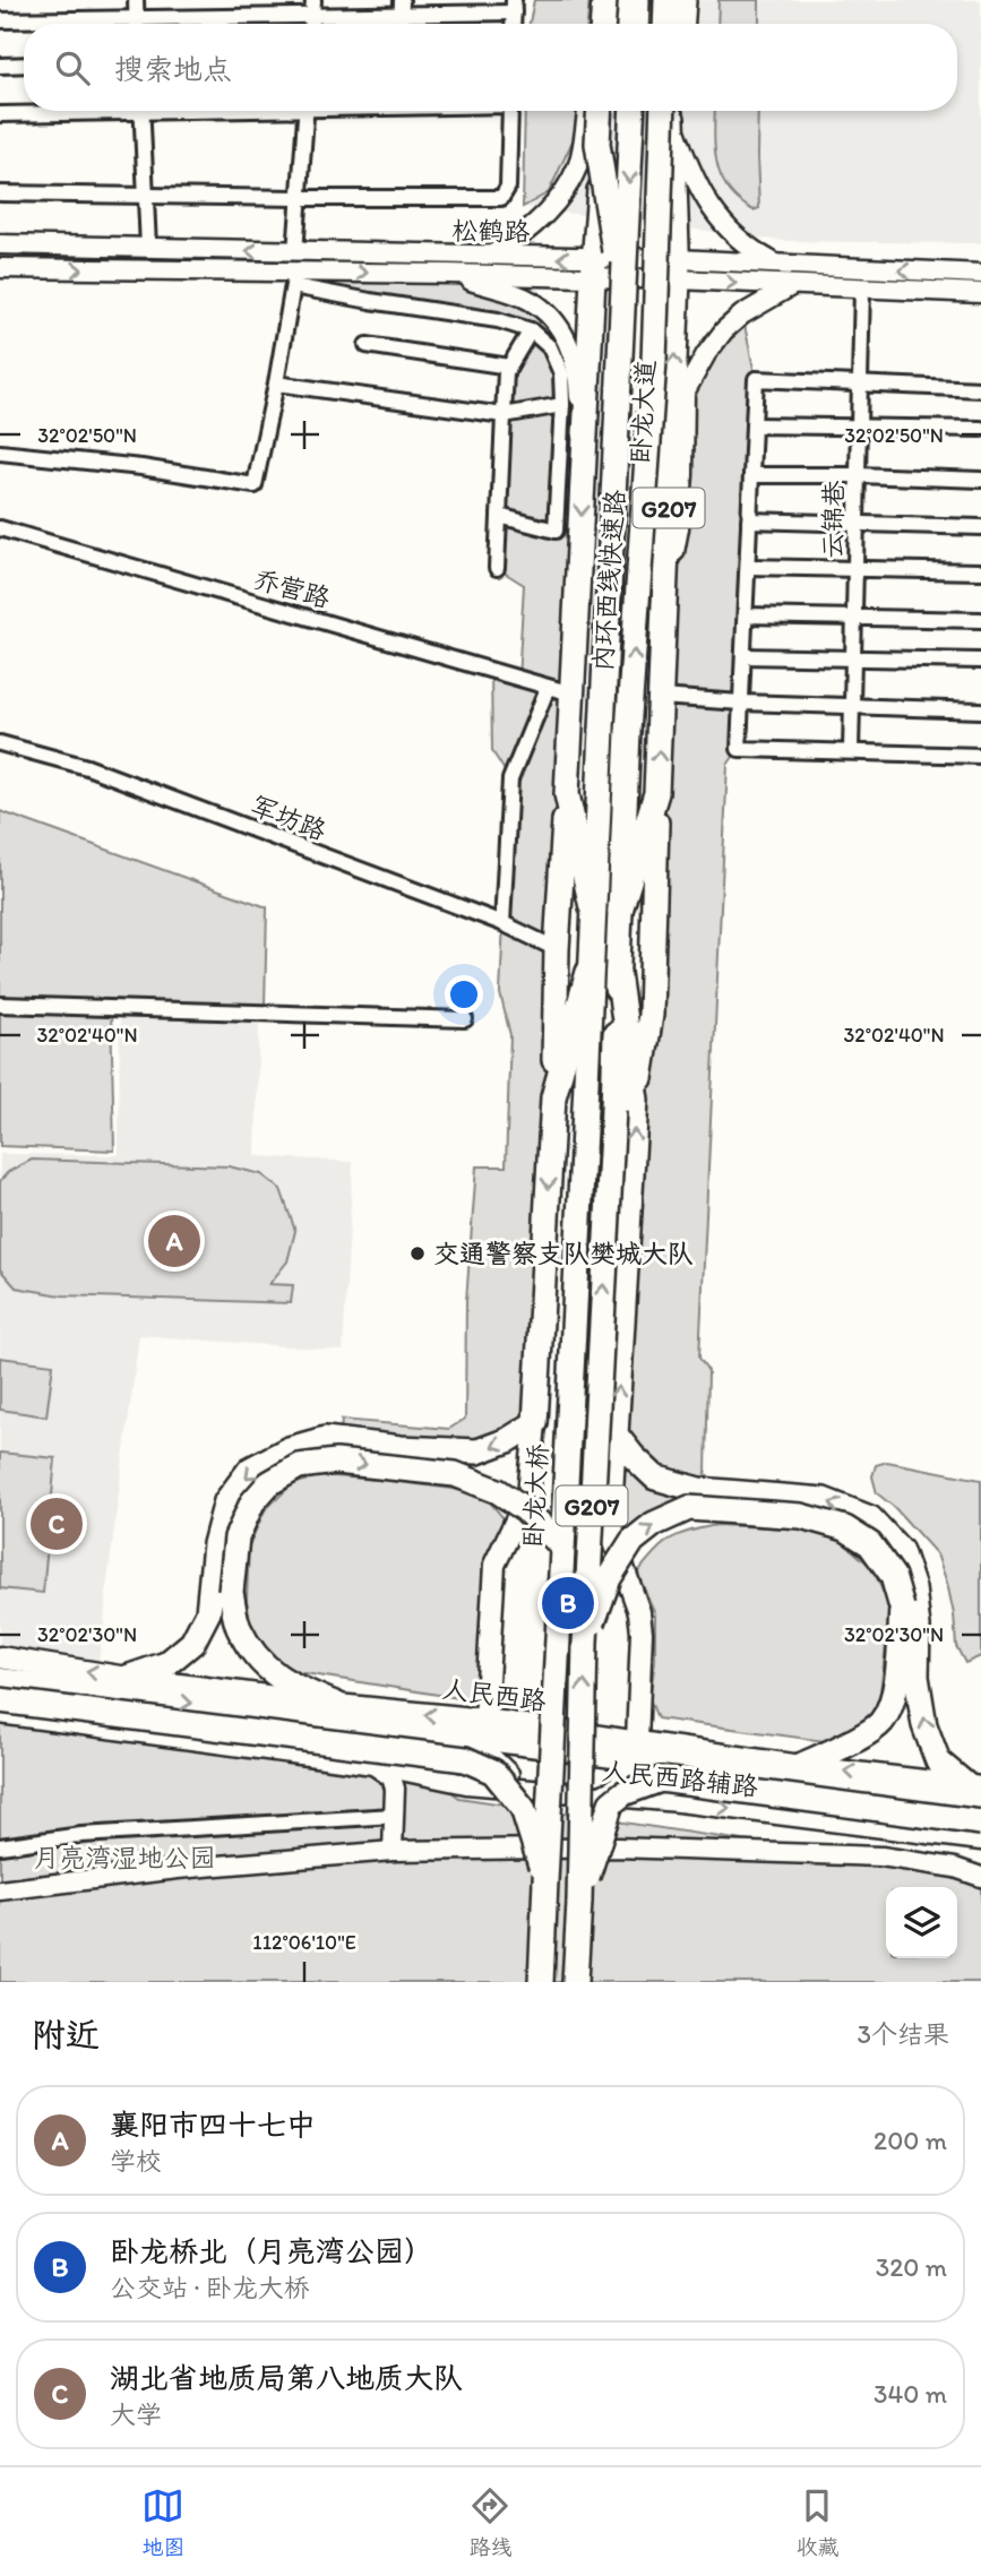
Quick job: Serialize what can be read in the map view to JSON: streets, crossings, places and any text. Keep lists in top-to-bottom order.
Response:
{
  "streets": {
    "highway": [
      "卧龙大道",
      "G207",
      "内环西线快速路",
      "卧龙大桥"
    ],
    "main road": ["松鹤路", "人民西路", "人民西路辅路"],
    "street": ["云锦巷", "乔营路", "军坊路"]
  },
  "crossings": [
    ["松鹤路", "卧龙大道"],
    ["松鹤路", "G207"],
    ["松鹤路", "云锦巷"],
    ["卧龙大道", "G207"],
    ["卧龙大道", "内环西线快速路"],
    ["G207", "内环西线快速路"],
    ["G207", "乔营路"],
    ["G207", "卧龙大桥"]
  ],
  "parks": ["月亮湾湿地公园"],
  "places": ["交通警察支队樊城大队"],
  "page": {
    "search": "搜索地点",
    "pins": ["A", "C", "B"],
    "heading": ["附近", "3个结果"],
    "list": [
      {
        "mark": "A",
        "name": "襄阳市四十七中",
        "note": "学校",
        "value": "200 m"
      },
      {
        "mark": "B",
        "name": "卧龙桥北（月亮湾公园）",
        "note": "公交站 · 卧龙大桥",
        "value": "320 m"
      },
      {
        "mark": "C",
        "name": "湖北省地质局第八地质大队",
        "note": "大学",
        "value": "340 m"
      }
    ],
    "nav": ["地图", "路线", "收藏"]
  },
  "coordinates": [
    "32°02'50\"N",
    "32°02'40\"N",
    "32°02'30\"N",
    "112°06'10\"E"
  ]
}
